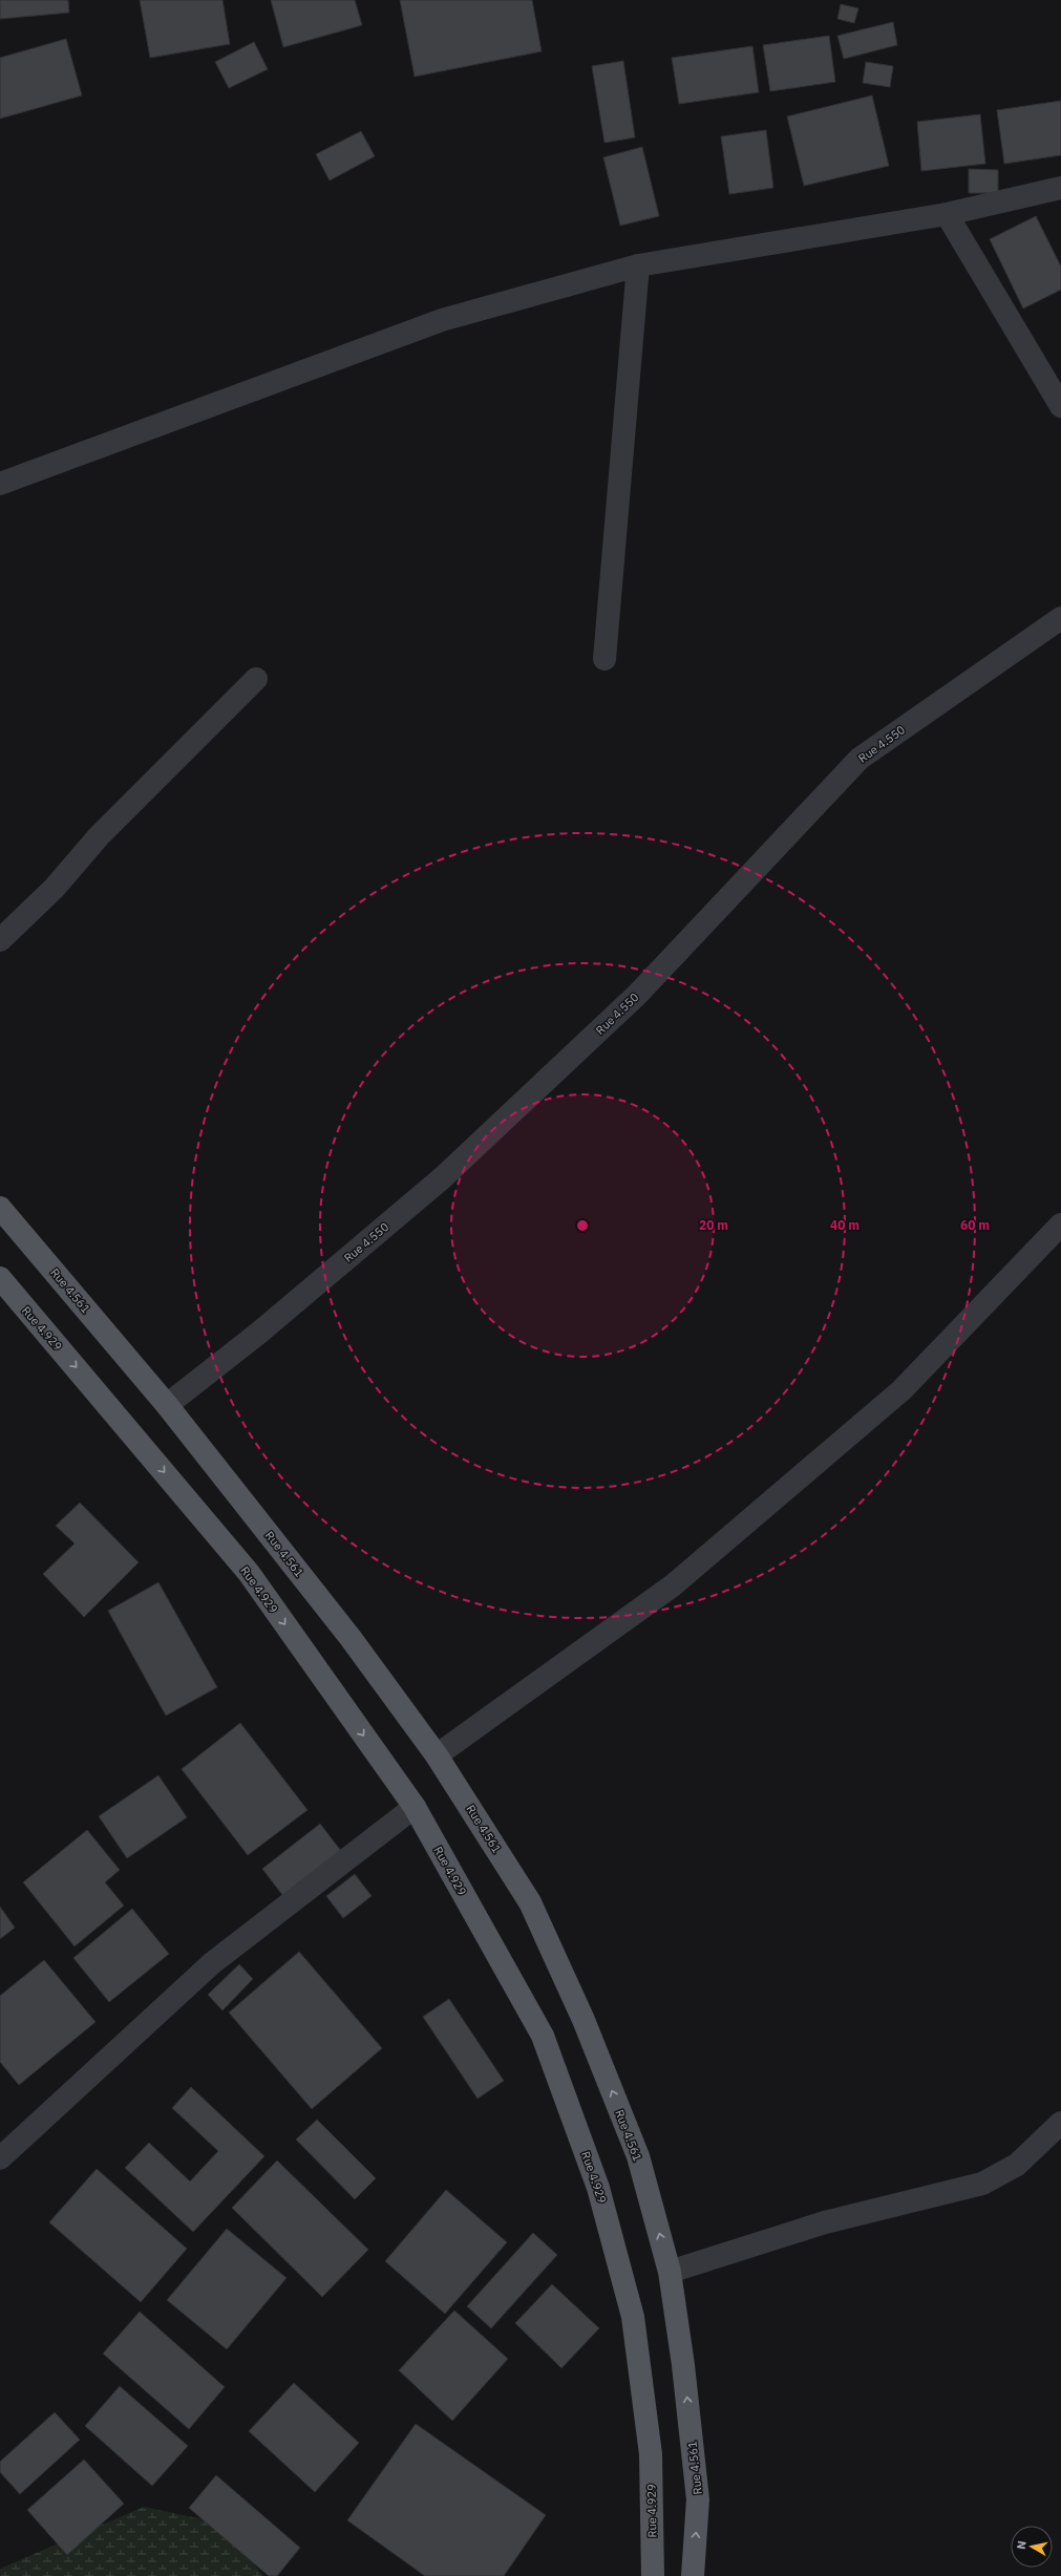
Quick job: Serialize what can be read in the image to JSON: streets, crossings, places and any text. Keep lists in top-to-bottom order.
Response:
{
  "streets": {
    "main road": ["Rue 4.561", "Rue 4.929"],
    "street": ["Rue 4.550"]
  },
  "crossings": [
    ["Rue 4.550", "Rue 4.561"]
  ],
  "one_way": ["Rue 4.561", "Rue 4.929"],
  "north": "left",
  "rings": ["20 m", "40 m", "60 m"]
}
